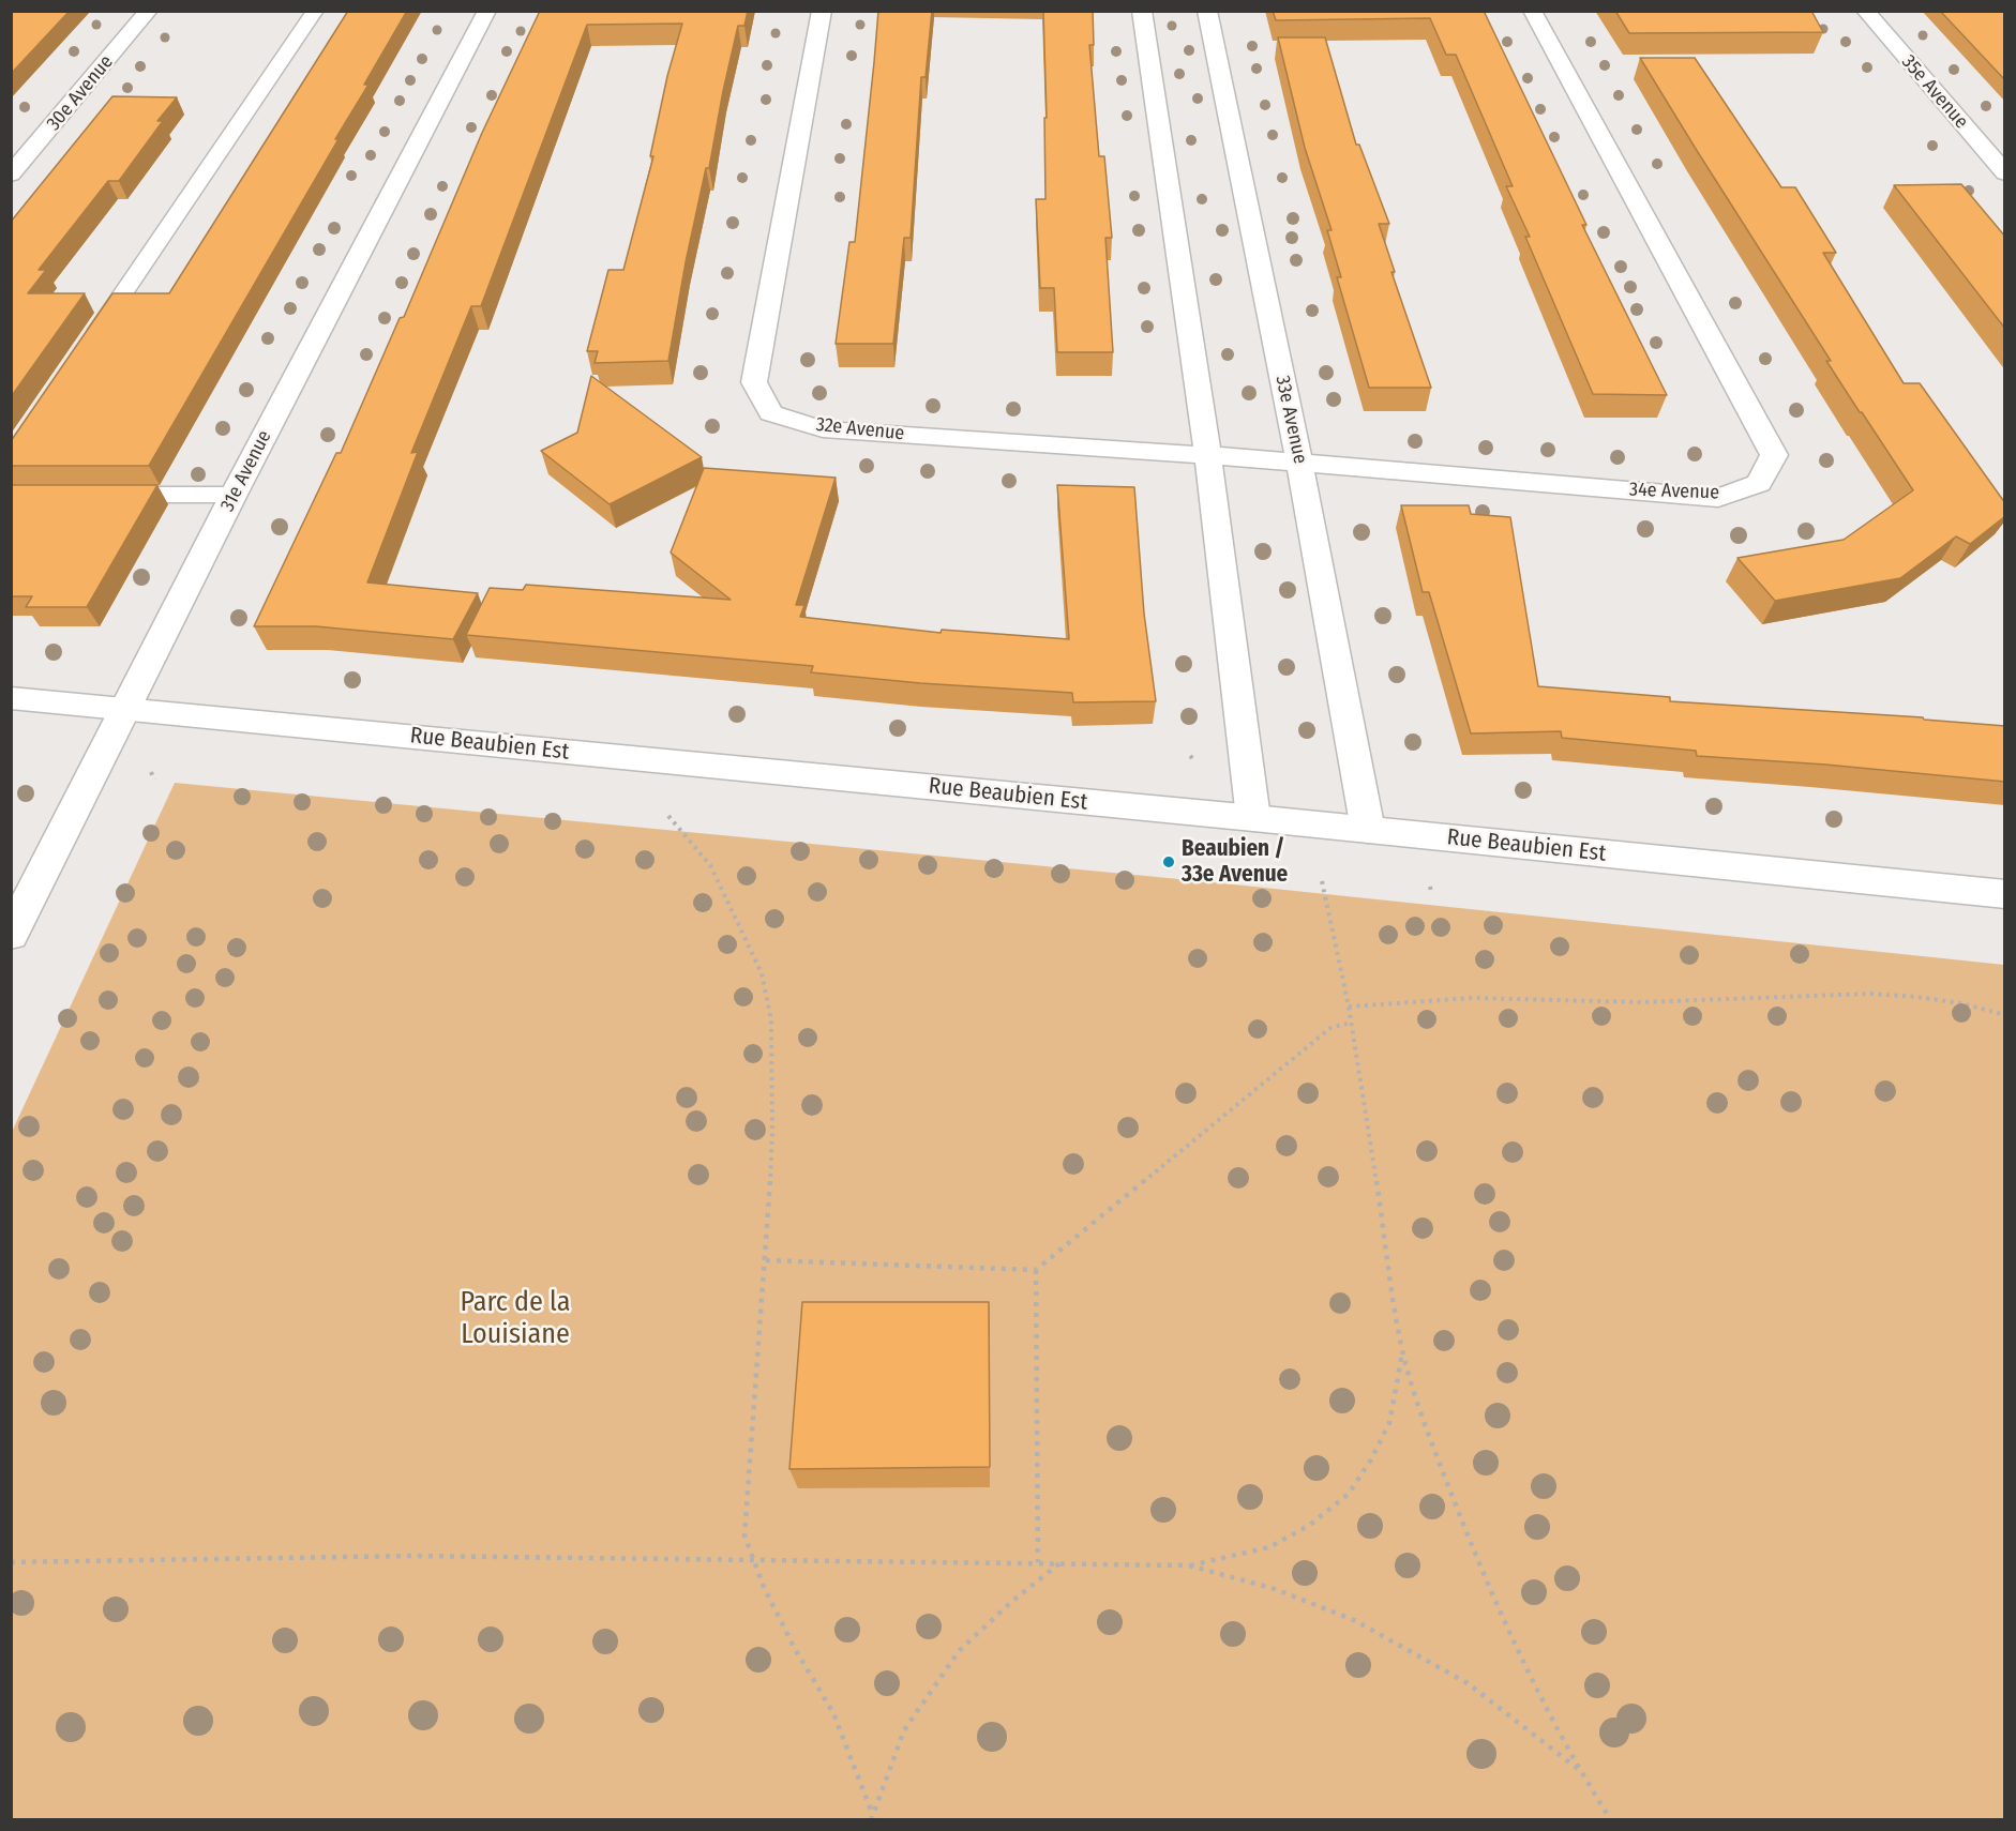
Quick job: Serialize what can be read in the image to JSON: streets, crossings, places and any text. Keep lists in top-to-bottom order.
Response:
{
  "streets": {
    "street": [
      "35e Avenue",
      "30e Avenue",
      "33e Avenue",
      "32e Avenue",
      "31e Avenue",
      "34e Avenue",
      "Rue Beaubien Est"
    ]
  },
  "crossings": [
    ["33e Avenue", "34e Avenue"],
    ["33e Avenue", "Rue Beaubien Est"],
    ["32e Avenue", "34e Avenue"],
    ["31e Avenue", "Rue Beaubien Est"]
  ],
  "parks": ["Parc de la Louisiane"],
  "places": ["Beaubien / 33e Avenue"]
}
